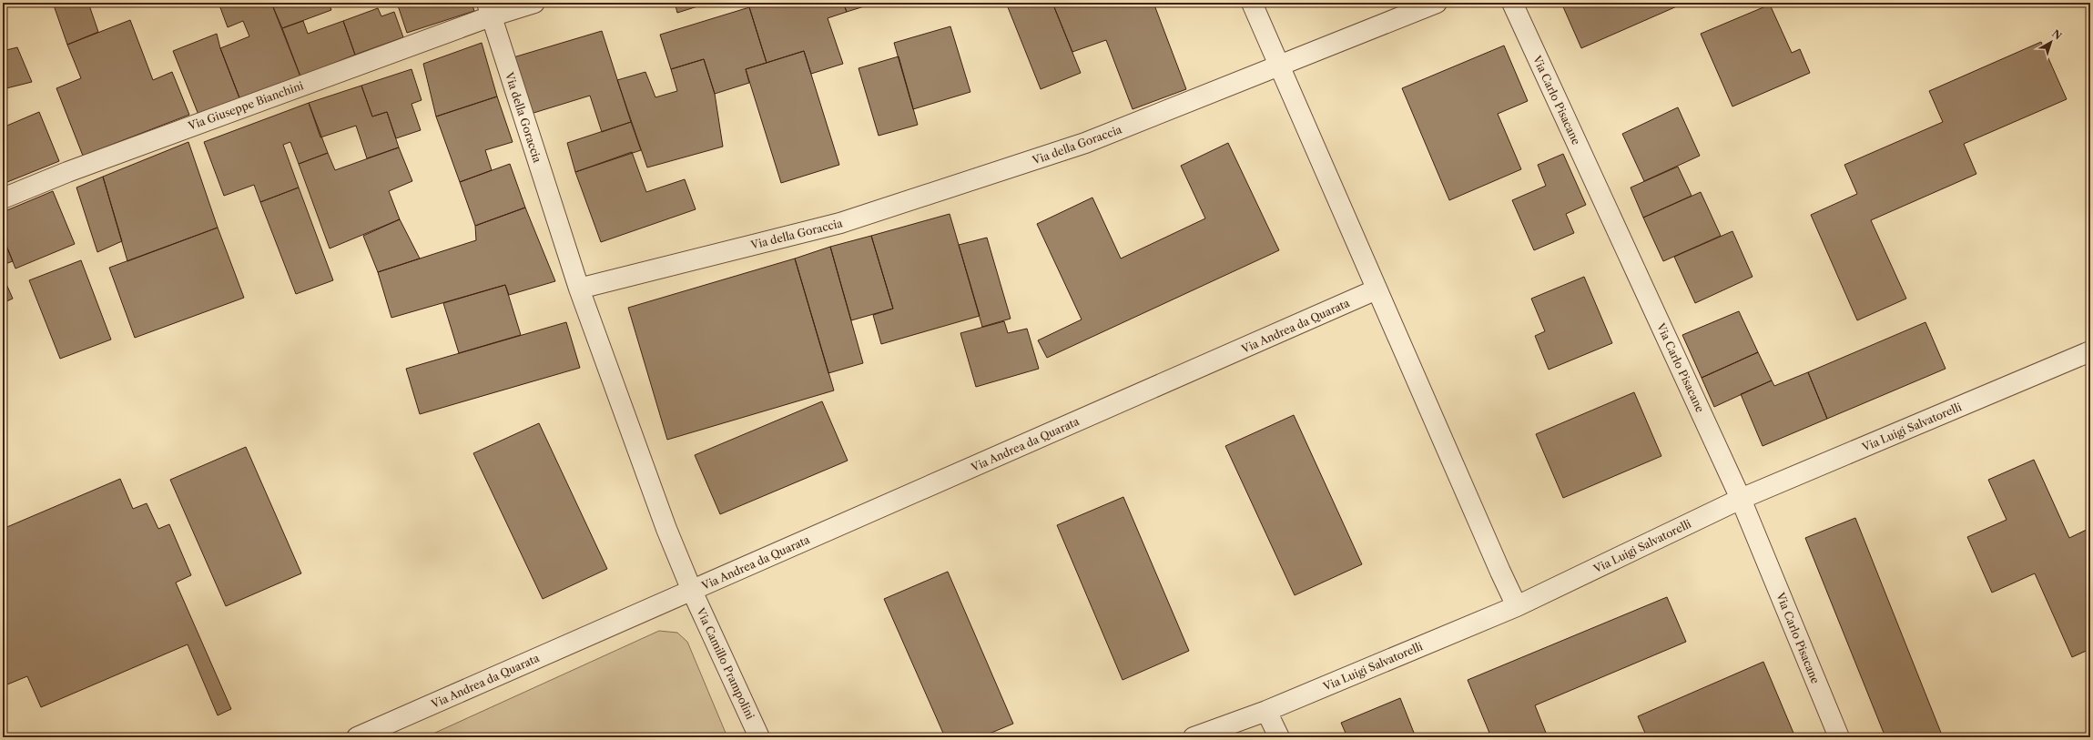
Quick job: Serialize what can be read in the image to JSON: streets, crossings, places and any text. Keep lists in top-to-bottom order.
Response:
{
  "streets": {
    "street": [
      "Via Carlo Pisacane",
      "Via Giuseppe Bianchini",
      "Via della Goraccia",
      "Via Andrea da Quarata",
      "Via Luigi Salvatorelli",
      "Via Camillo Prampolini"
    ]
  },
  "crossings": [
    ["Via Carlo Pisacane", "Via Luigi Salvatorelli"],
    ["Via Giuseppe Bianchini", "Via della Goraccia"],
    ["Via della Goraccia", "Via Camillo Prampolini"],
    ["Via Andrea da Quarata", "Via Camillo Prampolini"]
  ],
  "north": "top right"
}
